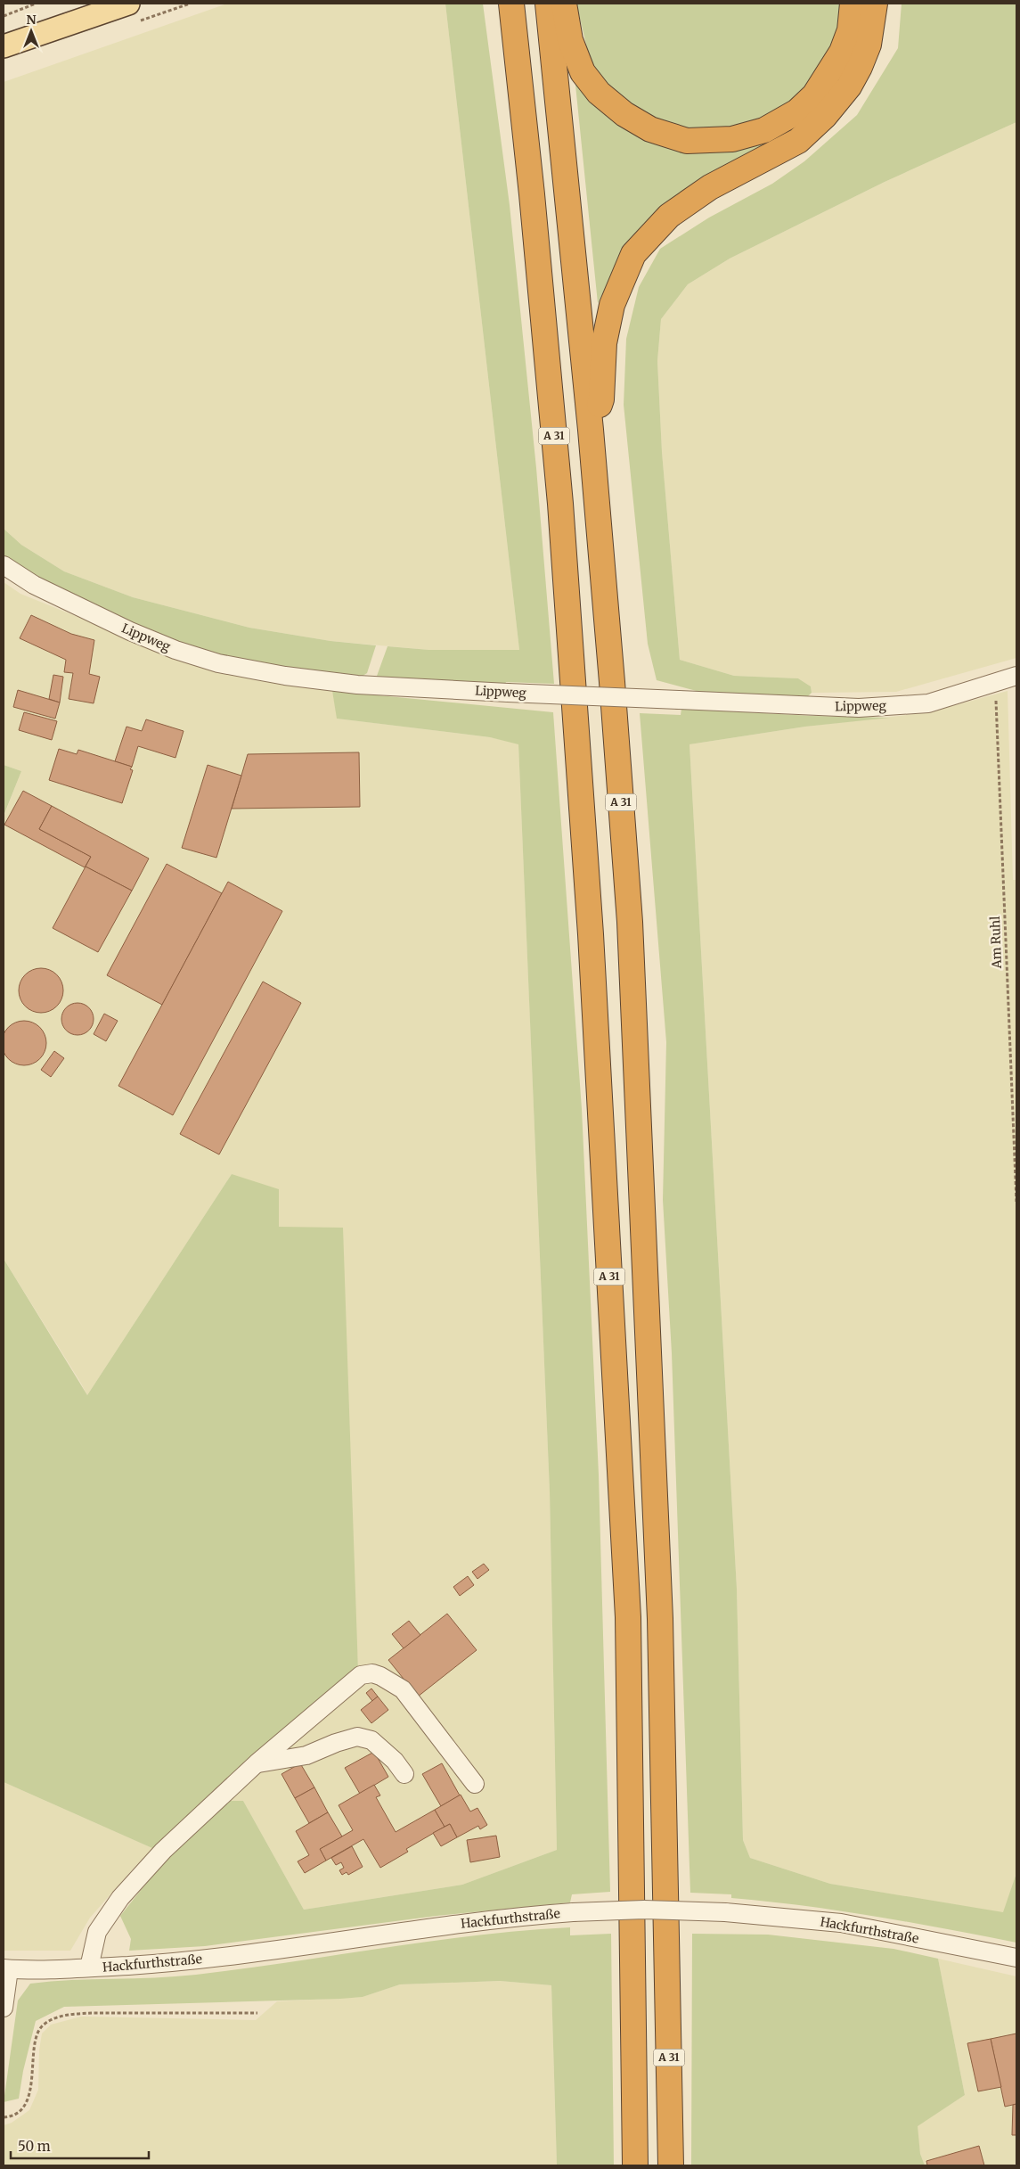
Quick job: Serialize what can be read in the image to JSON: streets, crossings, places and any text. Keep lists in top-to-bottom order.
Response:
{
  "streets": {
    "highway": ["A 31"],
    "street": ["Lippweg", "Hackfurthstraße"],
    "path": ["Am Ruhl"]
  },
  "crossings": [
    ["Lippweg", "Am Ruhl"]
  ],
  "scale_bar": "50 m",
  "north": "top"
}
